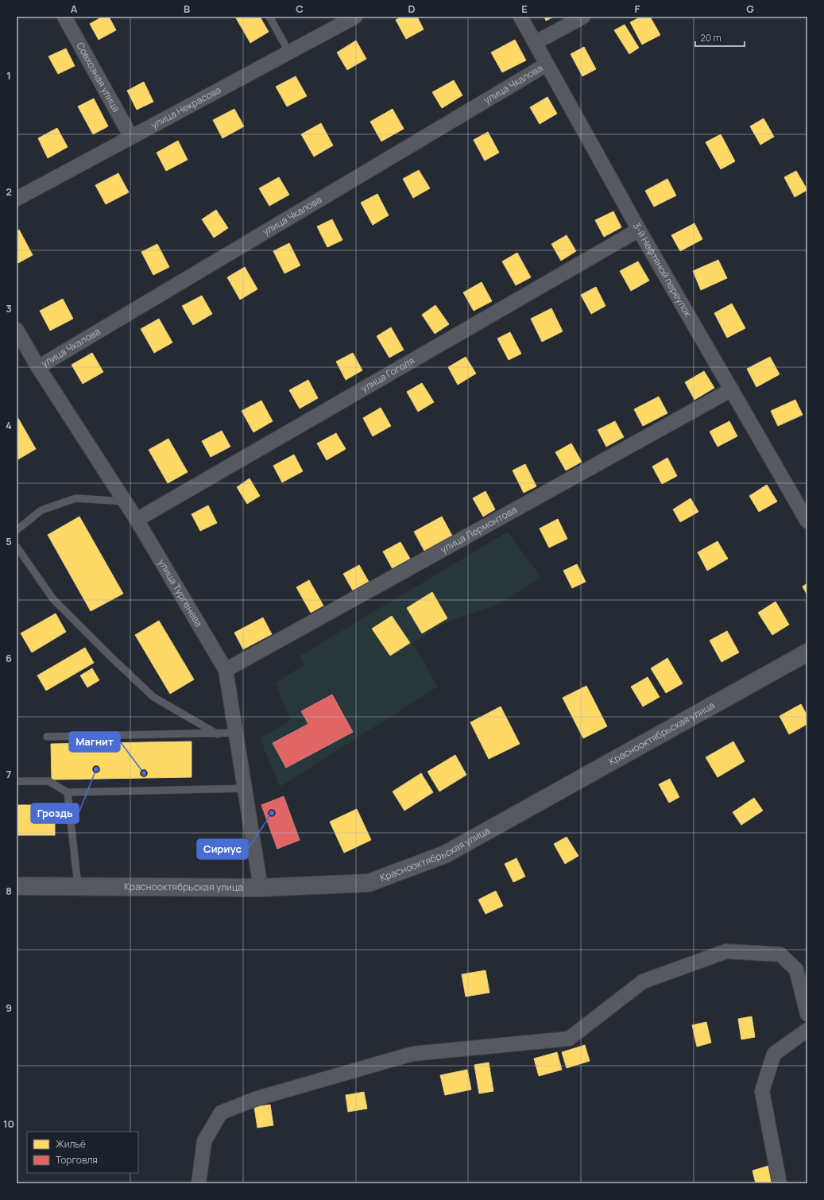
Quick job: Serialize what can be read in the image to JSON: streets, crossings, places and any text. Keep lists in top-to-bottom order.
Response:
{
  "streets": {
    "street": [
      "Совхозная улица",
      "улица Чкалова",
      "улица Некрасова",
      "3-й Нефтяной переулок",
      "улица Гоголя",
      "улица Лермонтова",
      "улица Тургенева",
      "Краснооктябрьская улица"
    ]
  },
  "crossings": [
    ["Совхозная улица", "улица Некрасова"],
    ["улица Чкалова", "3-й Нефтяной переулок"],
    ["улица Чкалова", "улица Тургенева"],
    ["3-й Нефтяной переулок", "улица Гоголя"],
    ["3-й Нефтяной переулок", "улица Лермонтова"],
    ["улица Гоголя", "улица Тургенева"],
    ["улица Лермонтова", "улица Тургенева"],
    ["улица Тургенева", "Краснооктябрьская улица"]
  ],
  "places": ["Гроздь", "Магнит", "Сириус"],
  "legend": ["Жильё", "Торговля"],
  "scale_bar": "20 m",
  "grid": {
    "columns": [
      "A",
      "B",
      "C",
      "D",
      "E",
      "F",
      "G"
    ],
    "rows": [
      "1",
      "2",
      "3",
      "4",
      "5",
      "6",
      "7",
      "8",
      "9",
      "10"
    ]
  }
}
